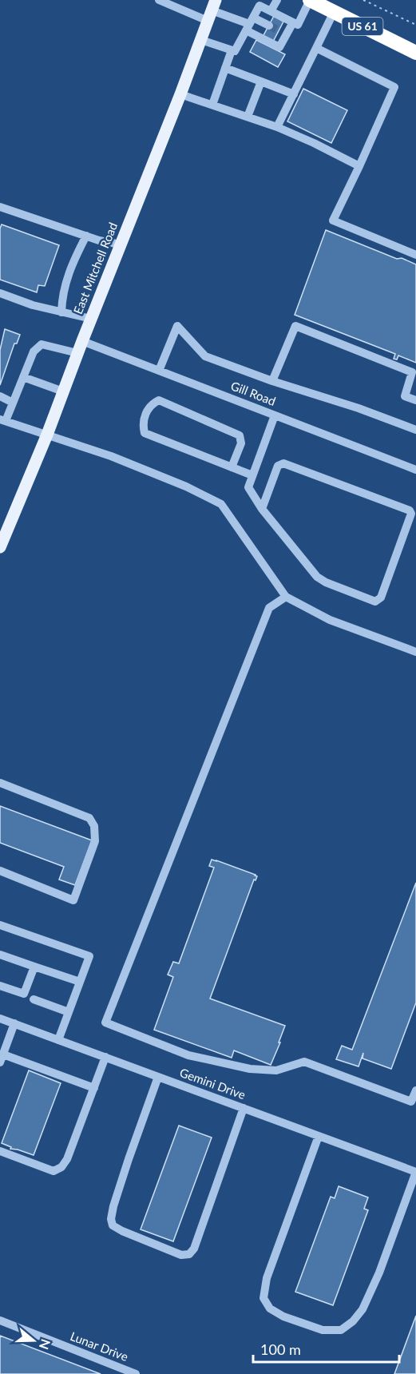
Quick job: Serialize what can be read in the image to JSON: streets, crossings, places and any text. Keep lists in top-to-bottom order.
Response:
{
  "streets": {
    "highway": ["US 61"],
    "main road": ["East Mitchell Road"],
    "street": ["Gill Road", "Gemini Drive", "Lunar Drive"]
  },
  "crossings": [
    ["East Mitchell Road", "Gill Road"]
  ],
  "scale_bar": "100 m",
  "north": "right"
}
